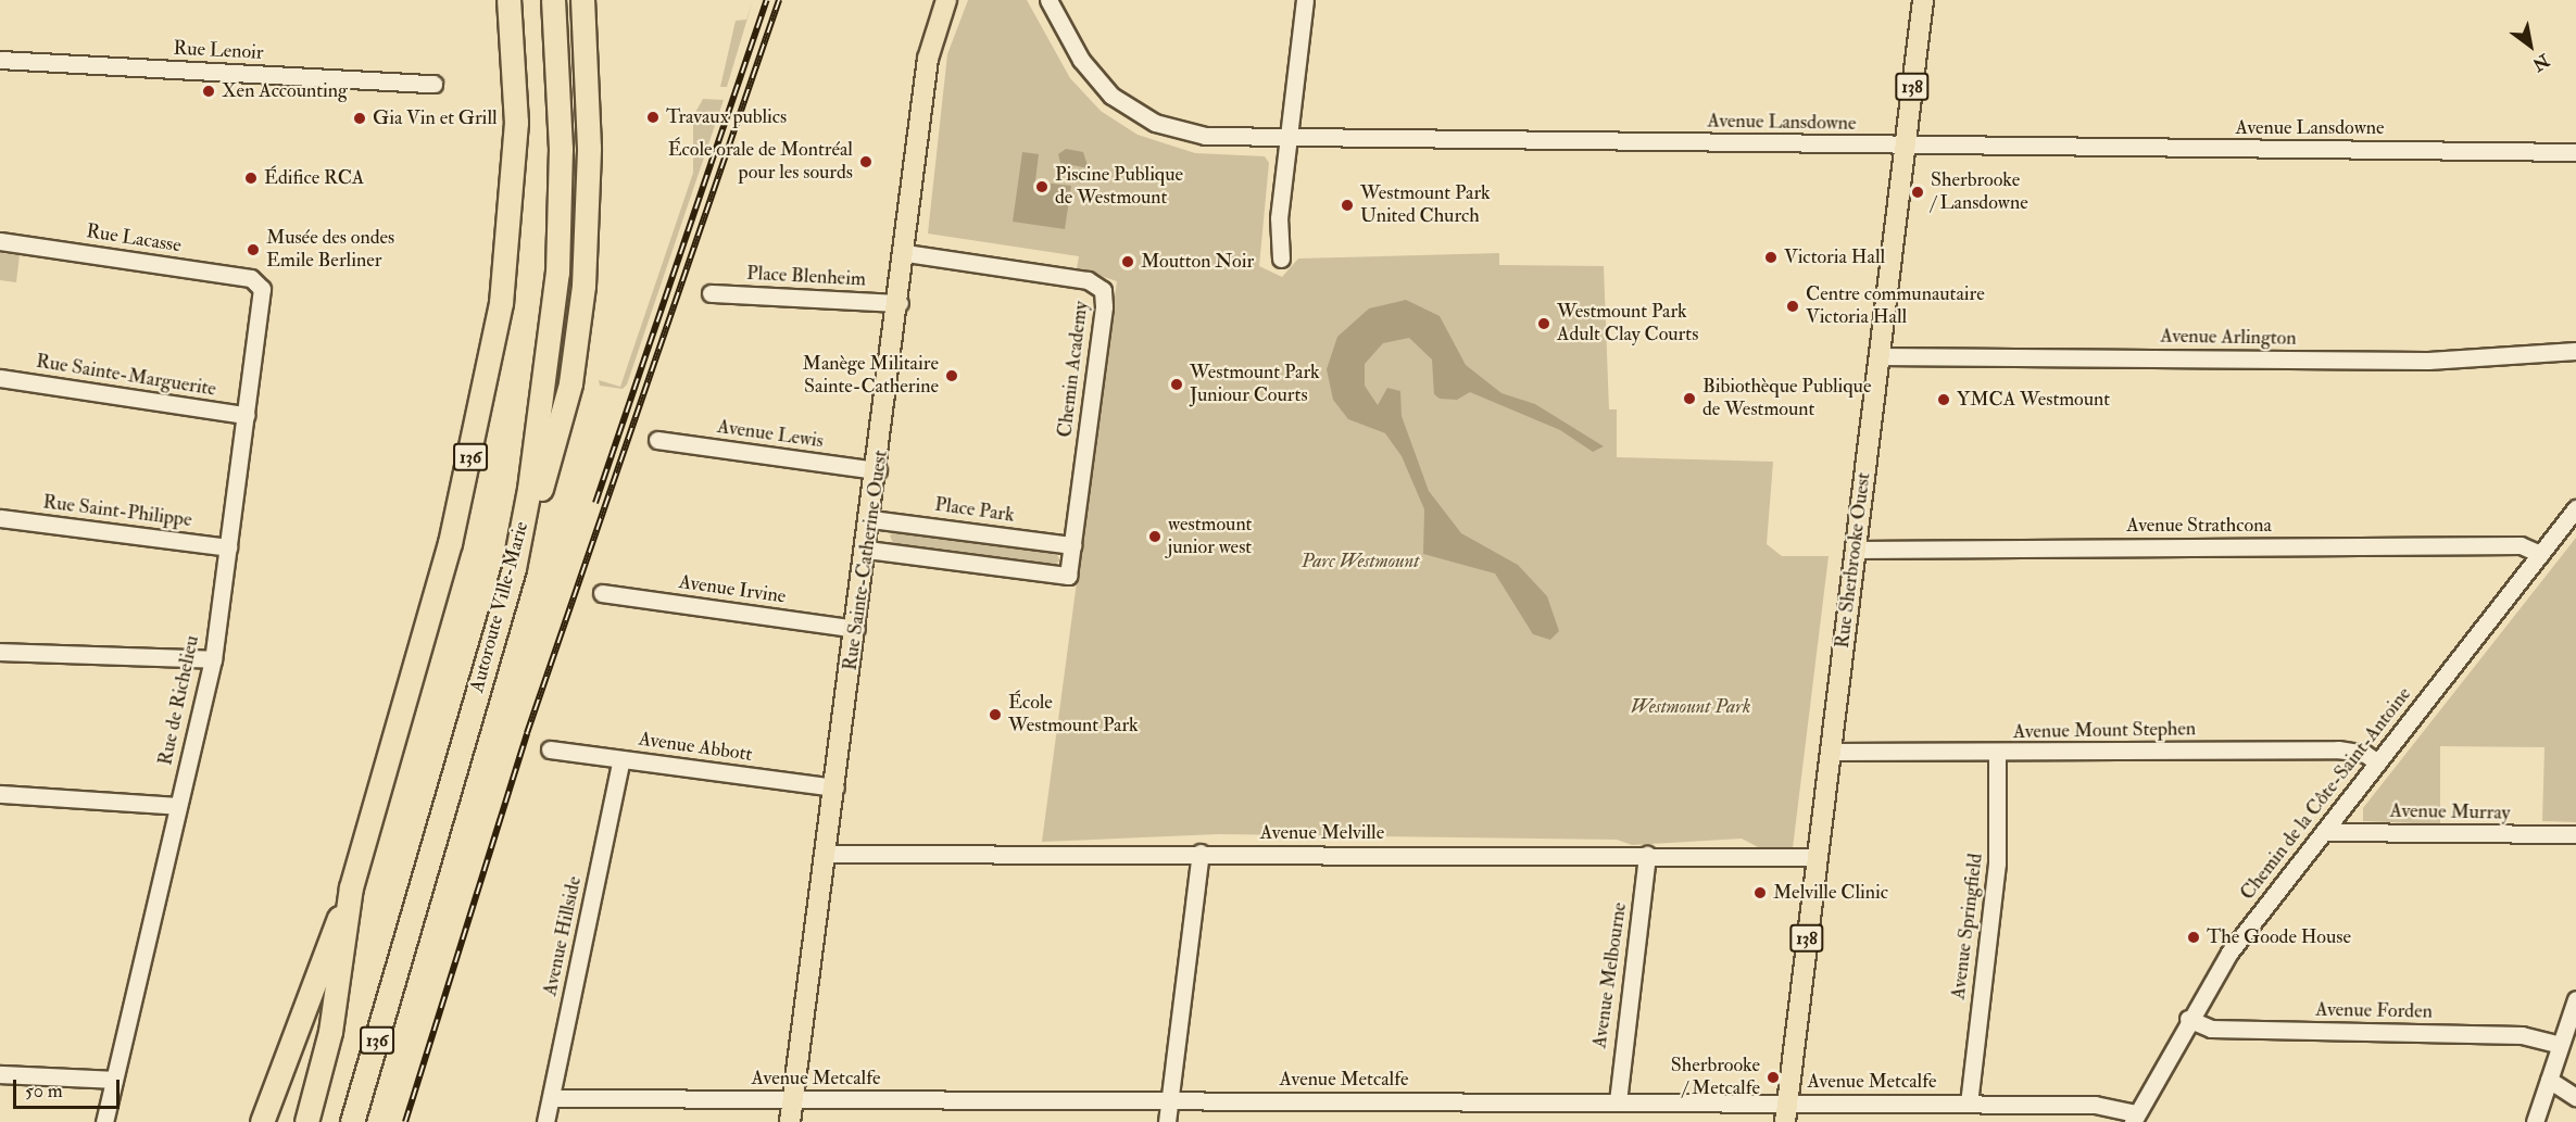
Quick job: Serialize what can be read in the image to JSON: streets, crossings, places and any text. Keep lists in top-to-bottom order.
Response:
{
  "streets": {
    "highway": ["136", "Autoroute Ville-Marie"],
    "main road": ["138", "Rue Sainte-Catherine Ouest", "Rue Sherbrooke Ouest"],
    "street": [
      "Rue Lenoir",
      "Avenue Lansdowne",
      "Rue Lacasse",
      "Place Blenheim",
      "Avenue Arlington",
      "Chemin Academy",
      "Rue Sainte-Marguerite",
      "Avenue Lewis",
      "Place Park",
      "Rue Saint-Philippe",
      "Avenue Strathcona",
      "Avenue Irvine",
      "Rue de Richelieu",
      "Avenue Mount Stephen",
      "Avenue Abbott",
      "Chemin de la Côte-Saint-Antoine",
      "Avenue Murray",
      "Avenue Melville",
      "Avenue Springfield",
      "Avenue Hillside",
      "Avenue Melbourne",
      "Avenue Forden",
      "Avenue Metcalfe"
    ]
  },
  "crossings": [
    ["Avenue Lansdowne", "Rue Sherbrooke Ouest"],
    ["Rue Lacasse", "Rue de Richelieu"],
    ["Place Blenheim", "Rue Sainte-Catherine Ouest"],
    ["Avenue Arlington", "Rue Sherbrooke Ouest"],
    ["Chemin Academy", "Place Park"],
    ["Chemin Academy", "Rue Sainte-Catherine Ouest"],
    ["Rue Sainte-Marguerite", "Rue de Richelieu"],
    ["Avenue Lewis", "Rue Sainte-Catherine Ouest"],
    ["Place Park", "Rue Sainte-Catherine Ouest"],
    ["Rue Saint-Philippe", "Rue de Richelieu"],
    ["Avenue Strathcona", "Rue Sherbrooke Ouest"],
    ["Avenue Strathcona", "Chemin de la Côte-Saint-Antoine"],
    ["Rue Sainte-Catherine Ouest", "Avenue Irvine"],
    ["Rue Sainte-Catherine Ouest", "Avenue Abbott"],
    ["Rue Sainte-Catherine Ouest", "Avenue Melville"],
    ["Rue Sainte-Catherine Ouest", "Avenue Metcalfe"],
    ["Rue Sherbrooke Ouest", "Avenue Mount Stephen"],
    ["Rue Sherbrooke Ouest", "Avenue Melville"],
    ["Rue Sherbrooke Ouest", "Avenue Metcalfe"],
    ["Avenue Mount Stephen", "Chemin de la Côte-Saint-Antoine"],
    ["Avenue Mount Stephen", "Avenue Springfield"],
    ["Avenue Abbott", "Avenue Hillside"],
    ["Chemin de la Côte-Saint-Antoine", "Avenue Murray"],
    ["Chemin de la Côte-Saint-Antoine", "Avenue Forden"],
    ["Chemin de la Côte-Saint-Antoine", "Avenue Metcalfe"],
    ["Avenue Melville", "Avenue Melbourne"],
    ["Avenue Springfield", "Avenue Metcalfe"],
    ["Avenue Hillside", "Avenue Metcalfe"],
    ["Avenue Melbourne", "Avenue Metcalfe"]
  ],
  "parks": ["Parc Westmount", "Westmount Park"],
  "places": [
    "Xen Accounting",
    "Travaux publics",
    "Gia Vin et Grill",
    "École orale de Montréal pour les sourds",
    "Édifice RCA",
    "Piscine Publique de Westmount",
    "Sherbrooke / Lansdowne",
    "Westmount Park United Church",
    "Musée des ondes Emile Berliner",
    "Victoria Hall",
    "Moutton Noir",
    "Centre communautaire Victoria Hall",
    "Westmount Park Adult Clay Courts",
    "Manège Militaire Sainte-Catherine",
    "Westmount Park Juniour Courts",
    "Bibiothèque Publique de Westmount",
    "YMCA Westmount",
    "westmount junior west",
    "École Westmount Park",
    "Melville Clinic",
    "The Goode House",
    "Sherbrooke / Metcalfe"
  ],
  "scale_bar": "50 m",
  "north": "bottom right"
}
